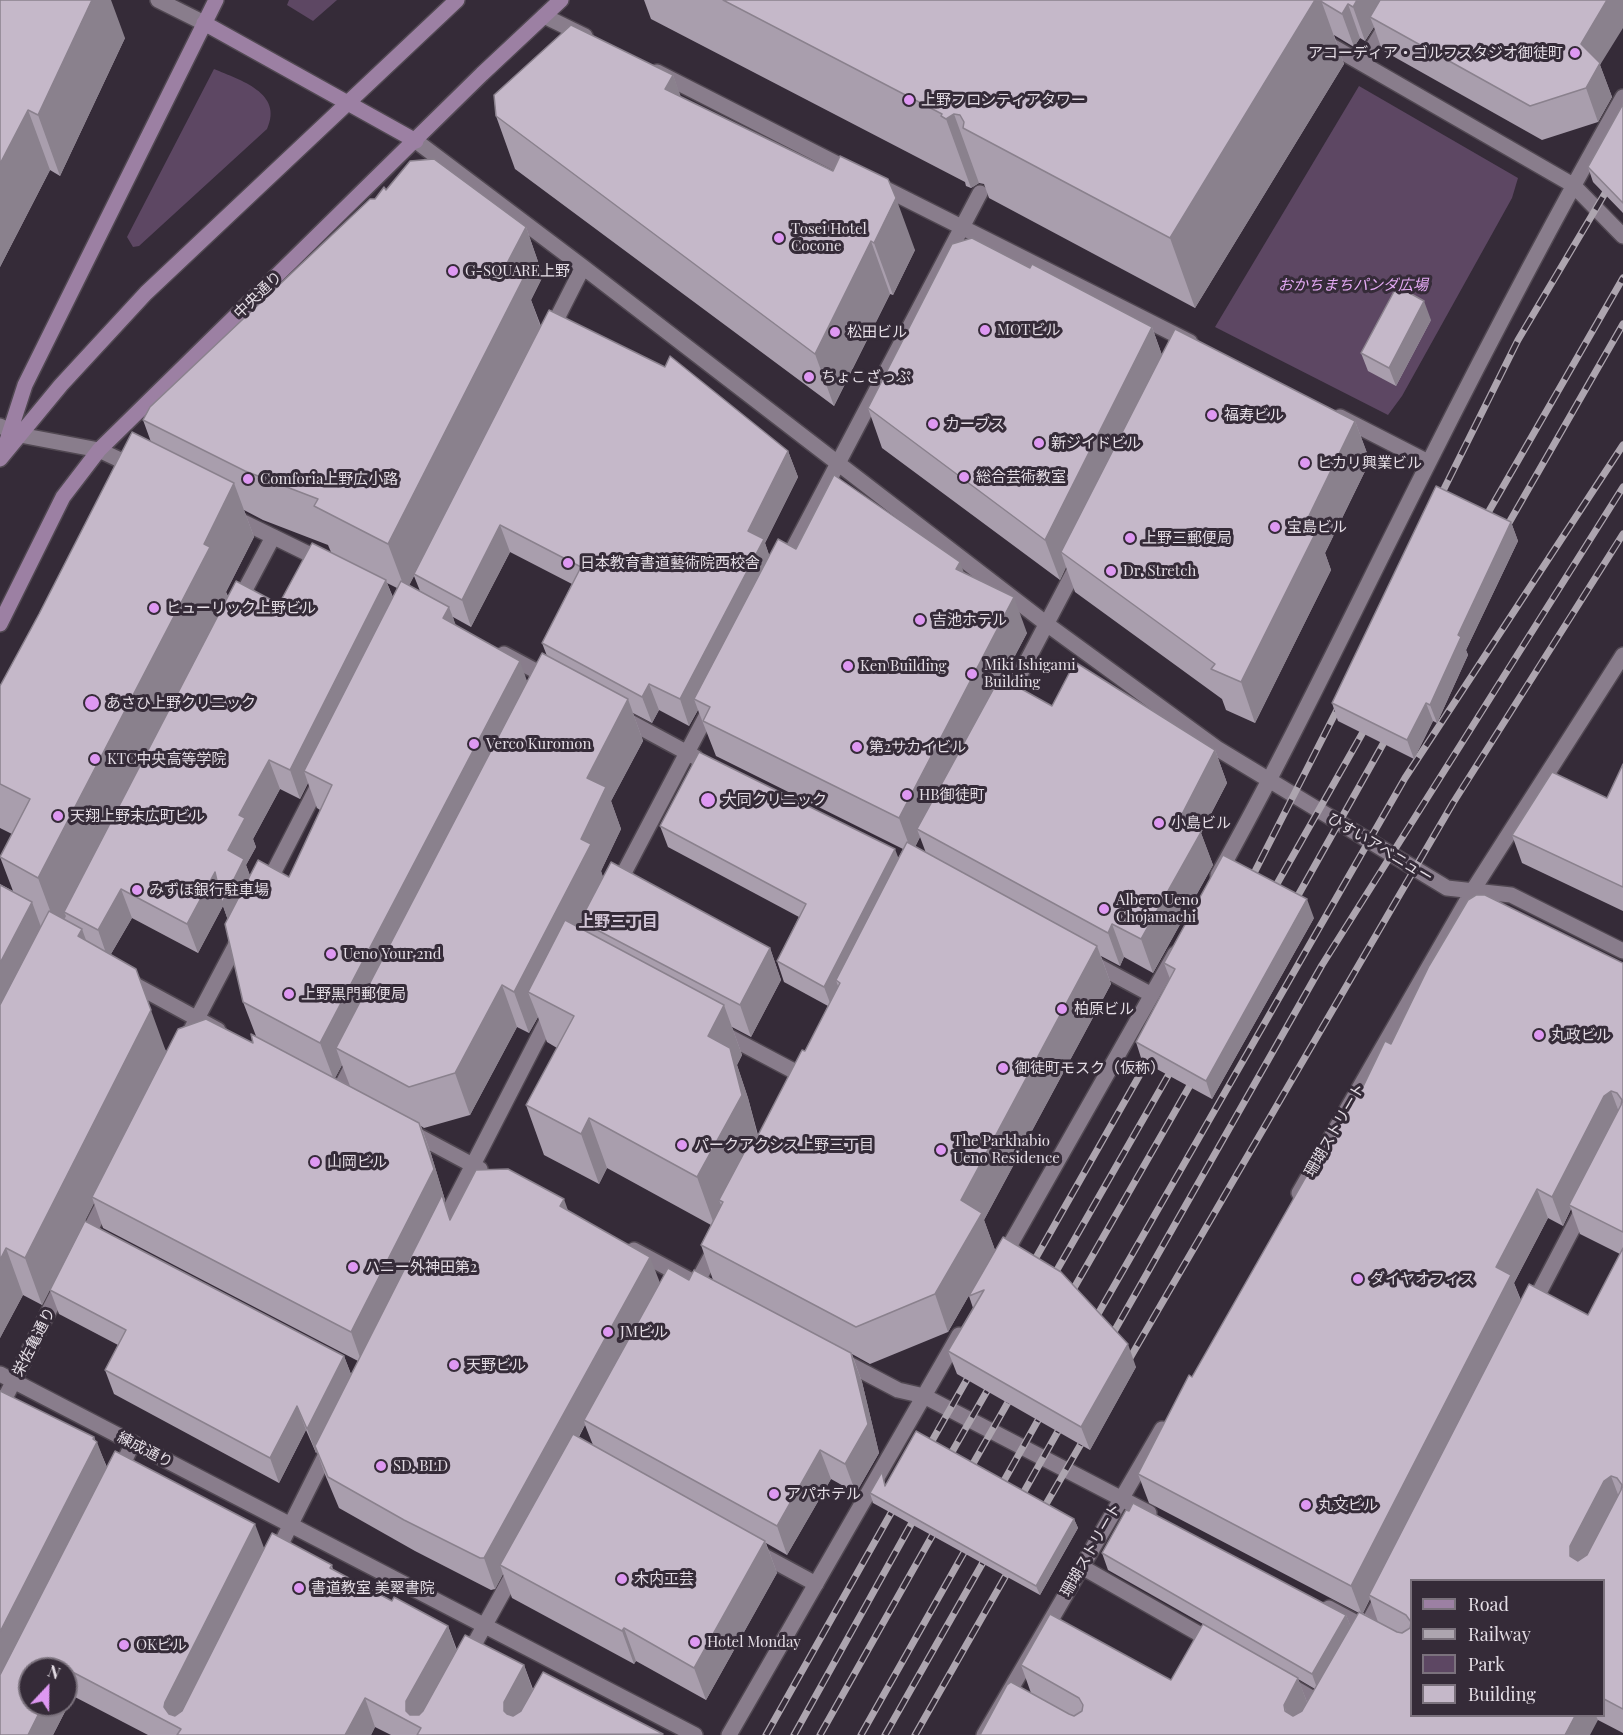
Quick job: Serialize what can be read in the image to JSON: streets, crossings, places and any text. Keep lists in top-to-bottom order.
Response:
{
  "streets": {
    "main road": ["中央通り"],
    "street": [
      "ひすいアベニュー",
      "珊瑚ストリート",
      "栄佐亀通り",
      "練成通り"
    ]
  },
  "crossings": [
    ["中央通り", "ひすいアベニュー"],
    ["ひすいアベニュー", "珊瑚ストリート"],
    ["栄佐亀通り", "練成通り"]
  ],
  "districts": ["上野三丁目"],
  "parks": ["おかちまちパンダ広場"],
  "places": [
    "アコーディア・ゴルフスタジオ御徒町",
    "上野フロンティアタワー",
    "Tosei Hotel Cocone",
    "G-SQUARE上野",
    "MOTビル",
    "松田ビル",
    "ちょこざっぷ",
    "福寿ビル",
    "カーブス",
    "新ジイドビル",
    "ヒカリ興業ビル",
    "総合芸術教室",
    "Comforia上野広小路",
    "宝島ビル",
    "上野三郵便局",
    "日本教育書道藝術院西校舎",
    "Dr. Stretch",
    "ヒューリック上野ビル",
    "吉池ホテル",
    "Ken Building",
    "Miki Ishigami Building",
    "あさひ上野クリニック",
    "Verco Kuromon",
    "第2サカイビル",
    "KTC中央高等学院",
    "HB御徒町",
    "大同クリニック",
    "天翔上野末広町ビル",
    "小島ビル",
    "みずほ銀行駐車場",
    "Albero Ueno Chojamachi",
    "Ueno Your 2nd",
    "上野黒門郵便局",
    "柏原ビル",
    "丸政ビル",
    "御徒町モスク（仮称）",
    "パークアクシス上野三丁目",
    "The Parkhabio Ueno Residence",
    "山岡ビル",
    "ハニー外神田第2",
    "ダイヤオフィス",
    "JMビル",
    "天野ビル",
    "SD. BLD",
    "アパホテル",
    "丸文ビル",
    "木内工芸",
    "書道教室 美翠書院",
    "Hotel Monday",
    "OKビル"
  ],
  "legend": [
    "Road",
    "Railway",
    "Park",
    "Building"
  ],
  "north": "top"
}
